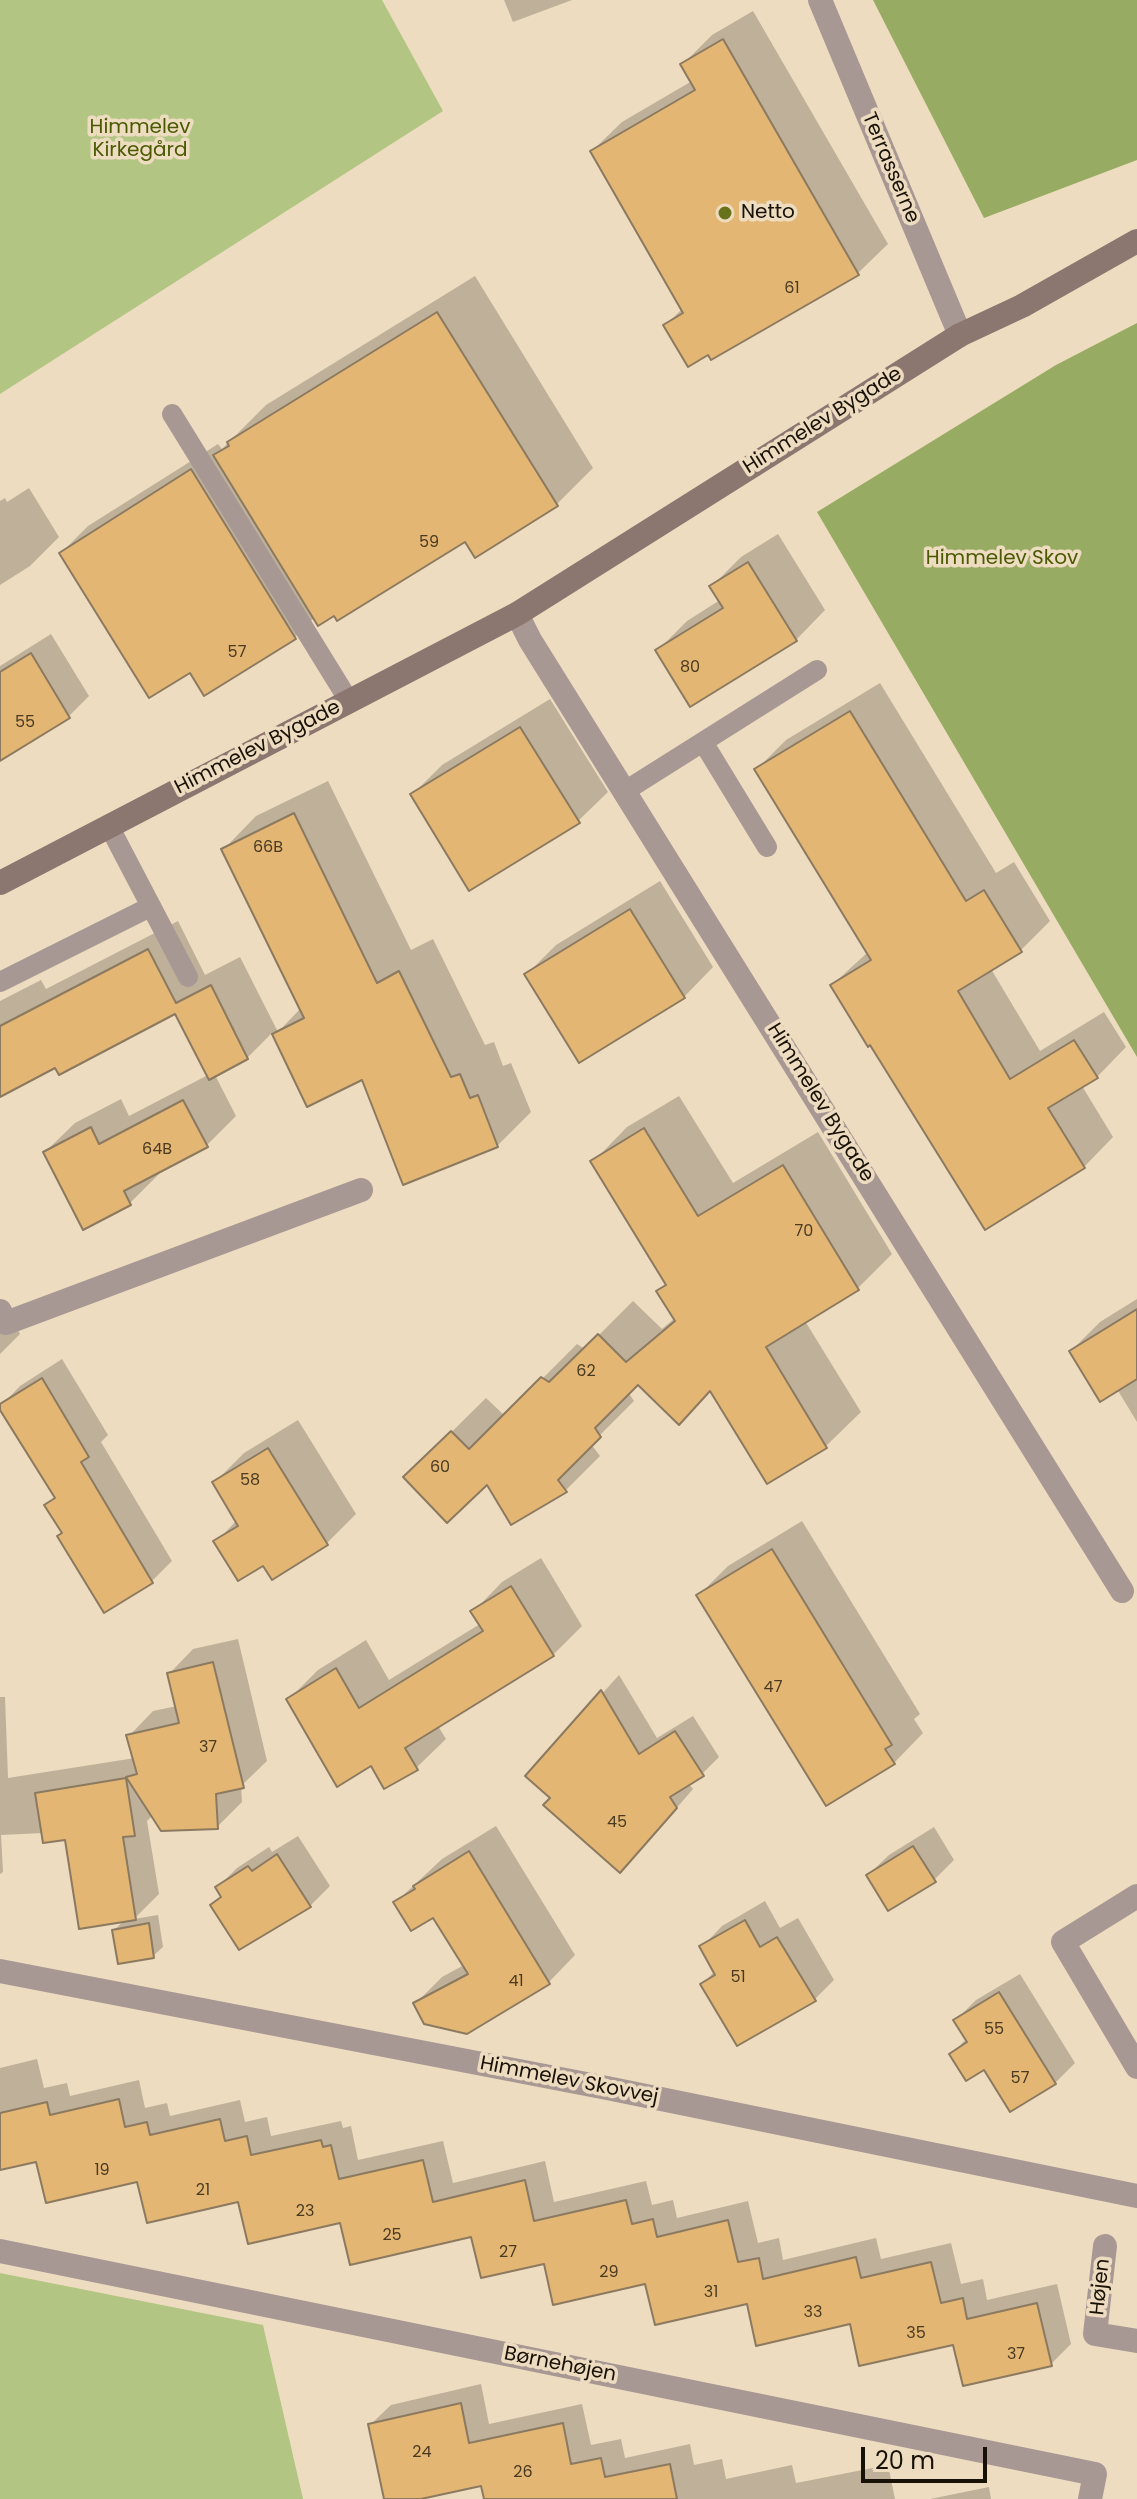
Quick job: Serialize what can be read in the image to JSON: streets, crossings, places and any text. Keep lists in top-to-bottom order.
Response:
{
  "streets": {
    "street": [
      "Terrasserne",
      "Himmelev Bygade",
      "Himmelev Skovvej",
      "Højen",
      "Børnehøjen"
    ]
  },
  "crossings": [
    ["Terrasserne", "Himmelev Bygade"]
  ],
  "parks": ["Himmelev Kirkegård", "Himmelev Skov"],
  "places": ["Netto"],
  "house_numbers": [
    "61",
    "59",
    "57",
    "80",
    "55",
    "66B",
    "64B",
    "70",
    "62",
    "60",
    "58",
    "47",
    "37",
    "45",
    "51",
    "41",
    "55",
    "57",
    "19",
    "21",
    "23",
    "25",
    "27",
    "29",
    "31",
    "33",
    "35",
    "37",
    "24",
    "26"
  ],
  "scale_bar": "20 m"
}
